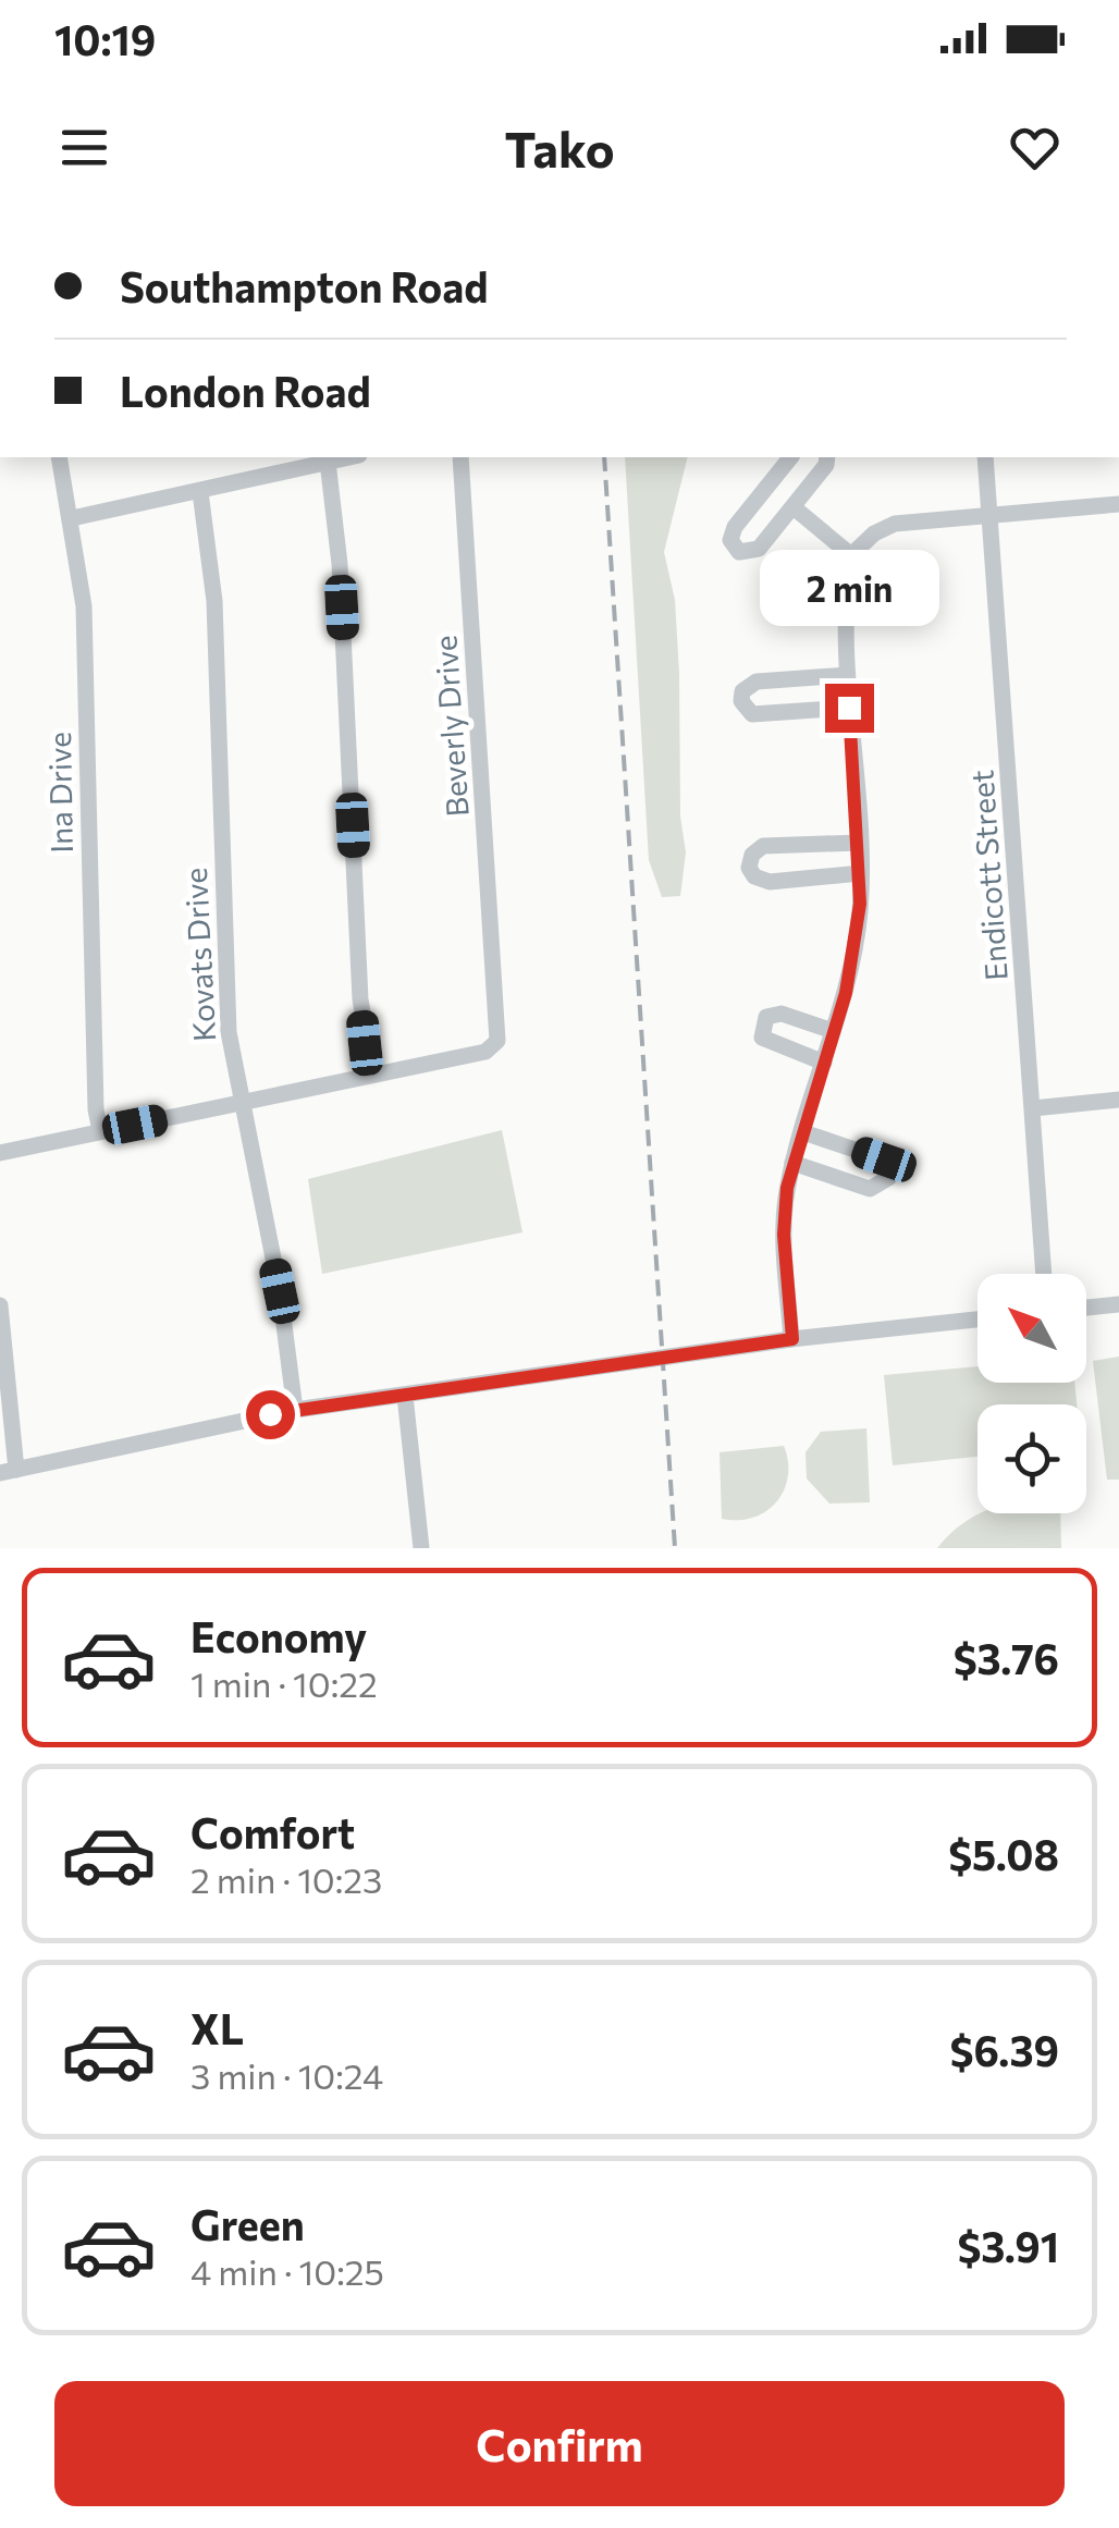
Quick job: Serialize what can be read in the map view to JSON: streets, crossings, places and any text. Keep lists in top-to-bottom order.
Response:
{
  "streets": {
    "street": [
      "Beverly Drive",
      "Ina Drive",
      "Endicott Street",
      "Kovats Drive"
    ]
  },
  "crossings": [
    ["Beverly Drive", "Ina Drive"],
    ["Beverly Drive", "Kovats Drive"]
  ],
  "north": "top left",
  "page": {
    "status": "10:19",
    "header": "Tako",
    "banner": ["Southampton Road", "London Road"],
    "bubble": "2 min",
    "list": [
      {
        "name": "Economy",
        "note": "1 min · 10:22",
        "value": "$3.76"
      },
      {
        "name": "Comfort",
        "note": "2 min · 10:23",
        "value": "$5.08"
      },
      {
        "name": "XL",
        "note": "3 min · 10:24",
        "value": "$6.39"
      },
      {
        "name": "Green",
        "note": "4 min · 10:25",
        "value": "$3.91"
      }
    ],
    "buttons": "Confirm"
  }
}
